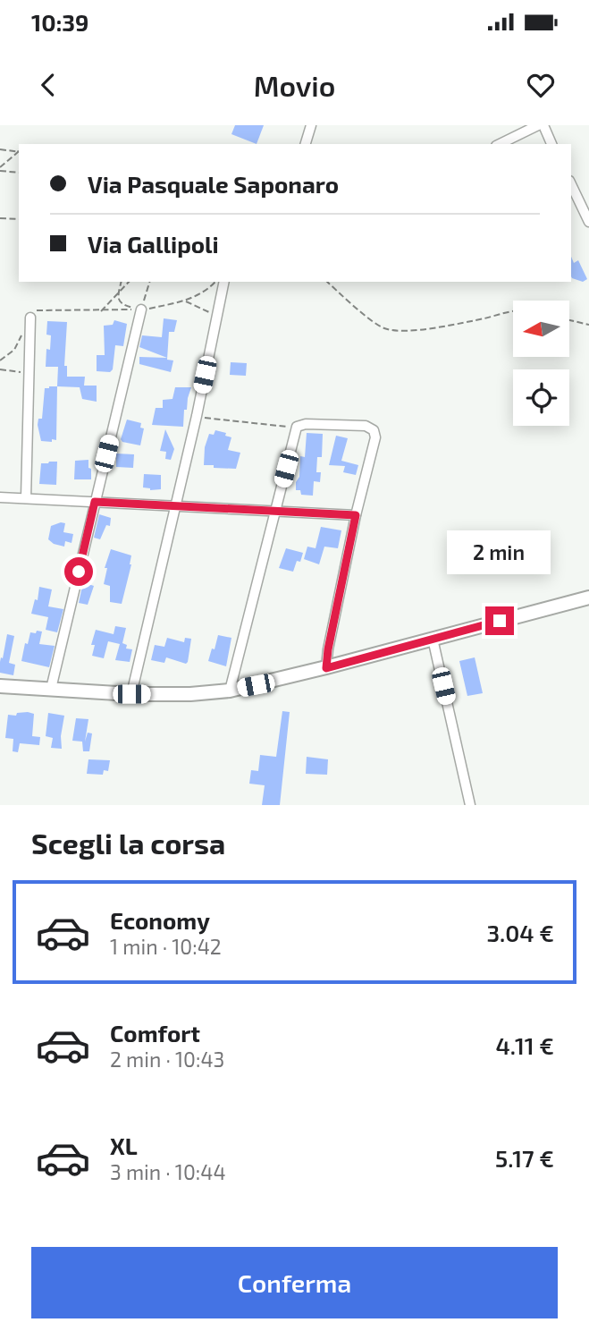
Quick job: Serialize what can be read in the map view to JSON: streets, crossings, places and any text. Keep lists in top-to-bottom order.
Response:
{
  "north": "left",
  "page": {
    "status": "10:39",
    "header": "Movio",
    "banner": ["Via Pasquale Saponaro", "Via Gallipoli"],
    "bubble": "2 min",
    "heading": "Scegli la corsa",
    "list": [
      {
        "name": "Economy",
        "note": "1 min · 10:42",
        "value": "3.04 €"
      },
      {
        "name": "Comfort",
        "note": "2 min · 10:43",
        "value": "4.11 €"
      },
      {
        "name": "XL",
        "note": "3 min · 10:44",
        "value": "5.17 €"
      }
    ],
    "buttons": "Conferma"
  }
}
